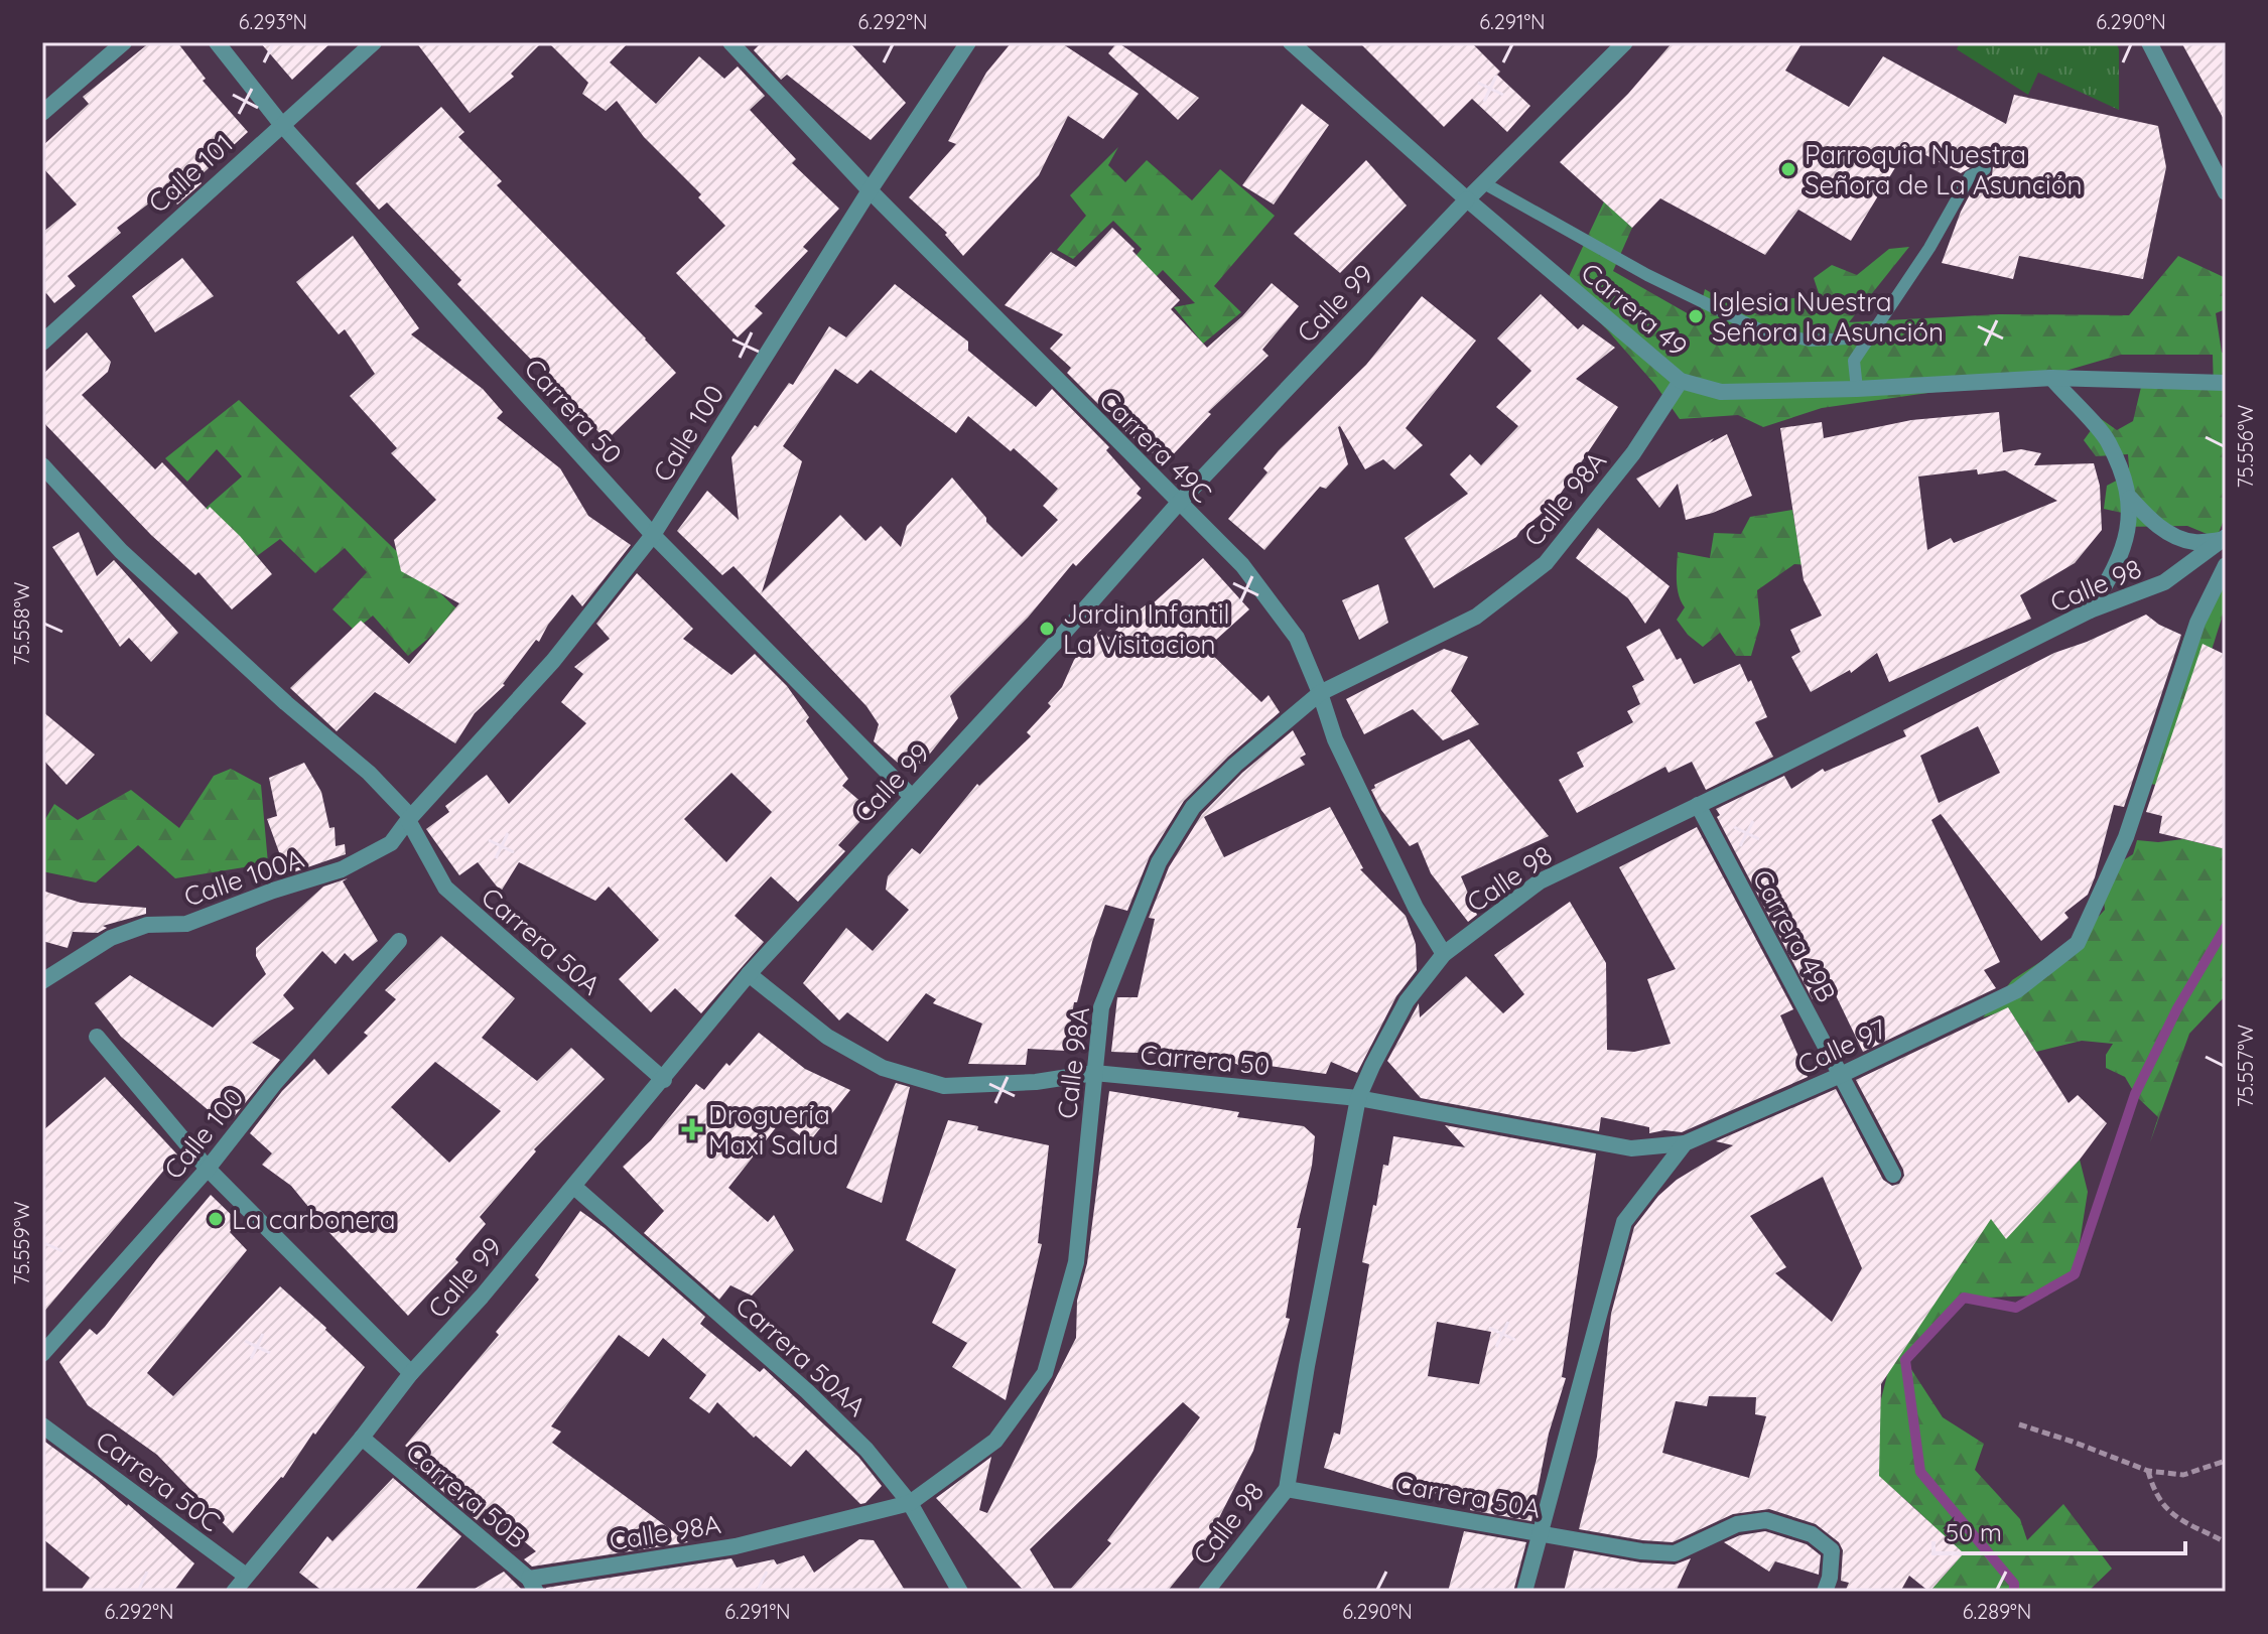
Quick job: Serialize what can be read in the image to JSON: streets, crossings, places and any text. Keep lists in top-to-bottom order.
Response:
{
  "streets": {
    "street": [
      "Calle 101",
      "Calle 99",
      "Carrera 49",
      "Carrera 50",
      "Calle 100",
      "Carrera 49C",
      "Calle 98A",
      "Calle 98",
      "Calle 100A",
      "Carrera 49B",
      "Carrera 50A",
      "Calle 97",
      "Carrera 50AA",
      "Carrera 50C",
      "Carrera 50B"
    ]
  },
  "crossings": [
    ["Calle 101", "Carrera 50"],
    ["Calle 99", "Carrera 49"],
    ["Calle 99", "Carrera 50"],
    ["Calle 99", "Carrera 49C"],
    ["Calle 99", "Carrera 50A"],
    ["Calle 99", "Carrera 50AA"],
    ["Calle 99", "Carrera 50C"],
    ["Calle 99", "Carrera 50B"],
    ["Carrera 49", "Calle 98A"],
    ["Carrera 50", "Calle 100"],
    ["Carrera 50", "Calle 98A"],
    ["Carrera 50", "Calle 98"],
    ["Carrera 50", "Calle 97"],
    ["Calle 100", "Carrera 49C"],
    ["Calle 100", "Calle 100A"],
    ["Calle 100", "Carrera 50A"],
    ["Carrera 49C", "Calle 98A"],
    ["Carrera 49C", "Calle 98"],
    ["Calle 98A", "Carrera 50AA"],
    ["Calle 98A", "Carrera 50B"],
    ["Calle 98", "Carrera 49B"],
    ["Calle 98", "Carrera 50A"],
    ["Calle 100A", "Carrera 50A"],
    ["Carrera 49B", "Calle 97"],
    ["Carrera 50A", "Calle 97"]
  ],
  "places": {
    "other": [
      "Parroquia Nuestra Señora de La Asunción",
      "Iglesia Nuestra Señora la Asunción",
      "Jardin Infantil La Visitacion",
      "La carbonera"
    ],
    "health": ["Droguería Maxi Salud"]
  },
  "scale_bar": "50 m",
  "coordinates": [
    "6.293°N",
    "6.292°N",
    "6.291°N",
    "6.290°N",
    "75.556°W",
    "75.558°W",
    "75.557°W",
    "75.559°W",
    "6.289°N"
  ]
}
